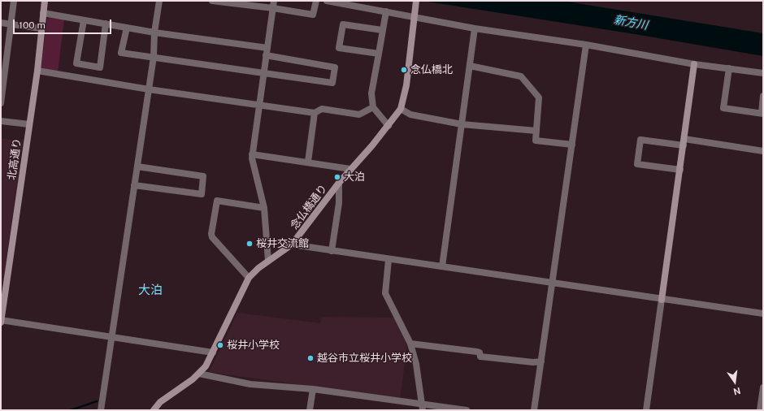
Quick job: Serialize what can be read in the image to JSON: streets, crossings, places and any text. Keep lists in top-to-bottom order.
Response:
{
  "streets": {
    "street": ["北高通り", "念仏橋通り"]
  },
  "districts": ["大泊"],
  "water": ["新方川"],
  "places": [
    "念仏橋北",
    "大泊",
    "桜井交流館",
    "桜井小学校",
    "越谷市立桜井小学校"
  ],
  "scale_bar": "100 m",
  "north": "bottom"
}
